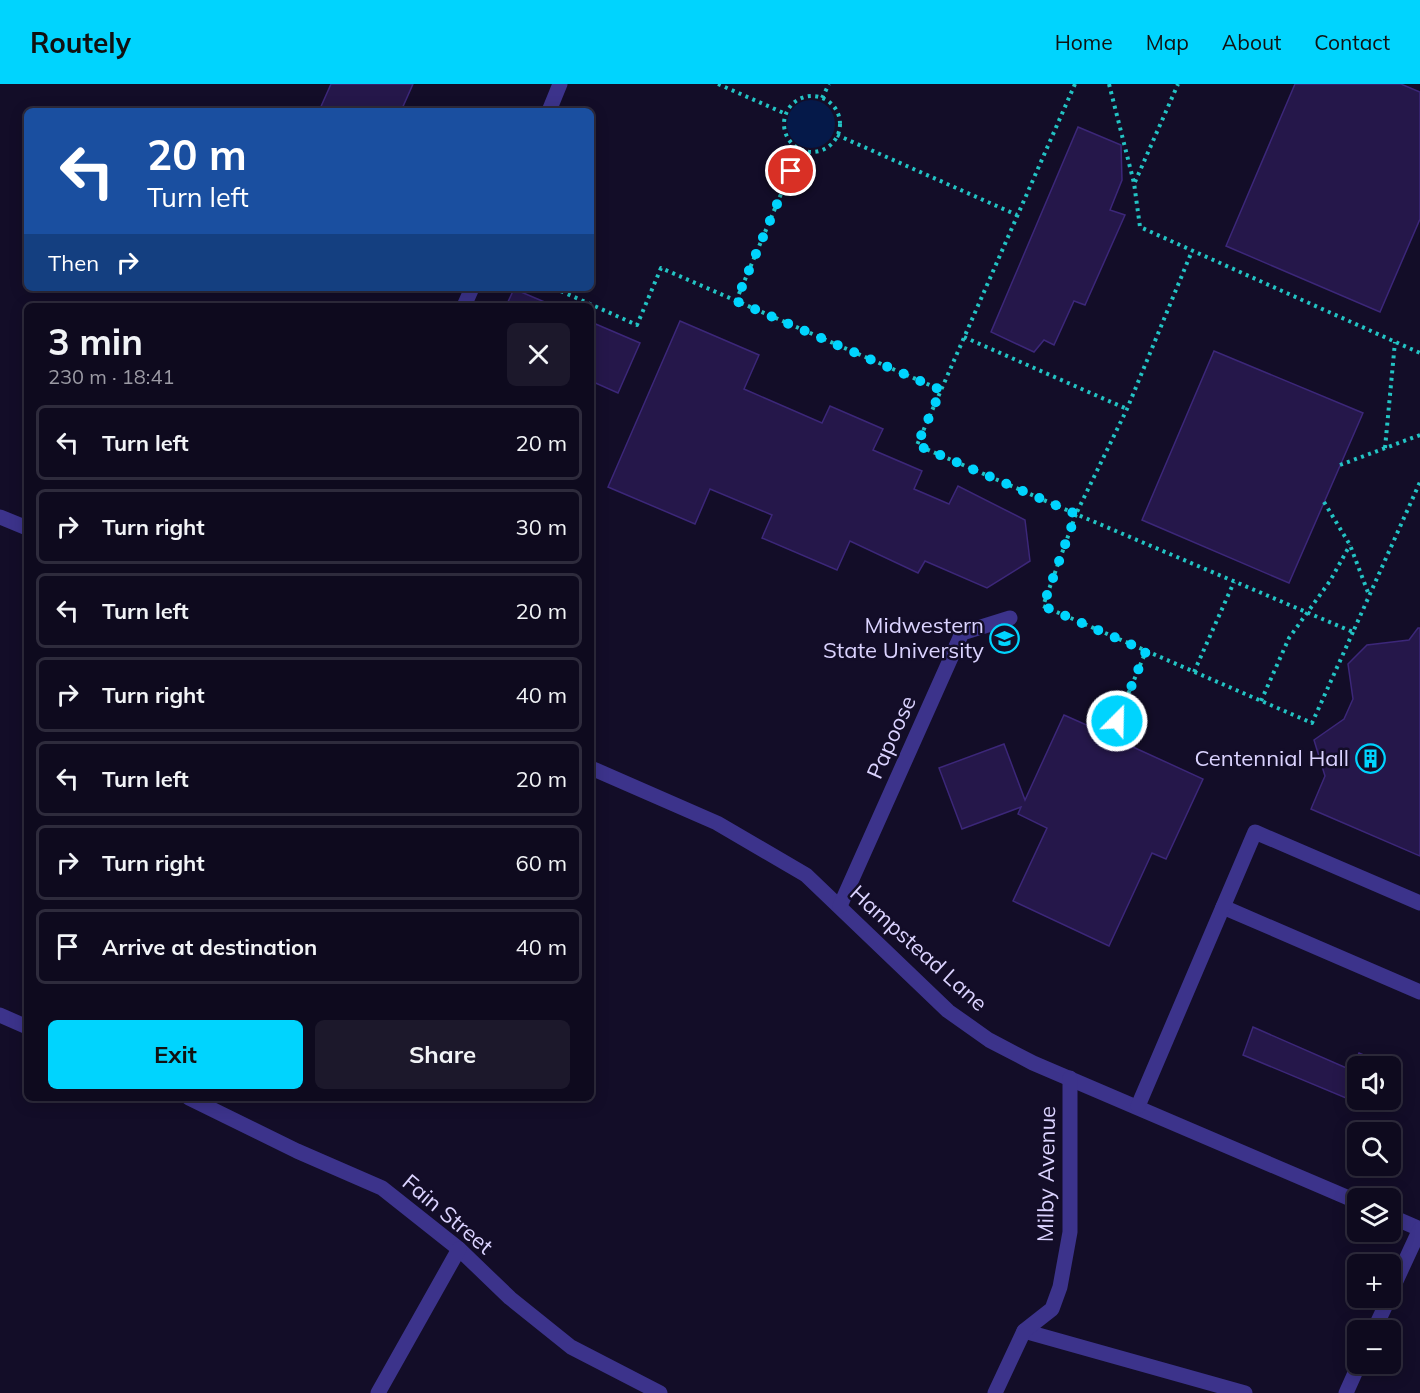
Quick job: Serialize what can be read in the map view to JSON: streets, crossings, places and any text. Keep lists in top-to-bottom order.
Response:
{
  "streets": {
    "street": [
      "Papoose",
      "Hampstead Lane",
      "Milby Avenue",
      "Fain Street"
    ]
  },
  "crossings": [
    ["Papoose", "Hampstead Lane"],
    ["Hampstead Lane", "Milby Avenue"]
  ],
  "places": {
    "school or university": ["Midwestern State University"],
    "building": ["Centennial Hall"]
  },
  "page": {
    "header": "Routely",
    "nav": [
      "Home",
      "Map",
      "About",
      "Contact"
    ],
    "turn": ["20 m", "Turn left"],
    "then": "Then",
    "heading": ["3 min", "230 m · 18:41"],
    "list": [
      {
        "name": "Turn left",
        "value": "20 m"
      },
      {
        "name": "Turn right",
        "value": "30 m"
      },
      {
        "name": "Turn left",
        "value": "20 m"
      },
      {
        "name": "Turn right",
        "value": "40 m"
      },
      {
        "name": "Turn left",
        "value": "20 m"
      },
      {
        "name": "Turn right",
        "value": "60 m"
      },
      {
        "name": "Arrive at destination",
        "value": "40 m"
      }
    ],
    "buttons": ["Exit", "Share"],
    "map_buttons": ["+", "−"]
  }
}
